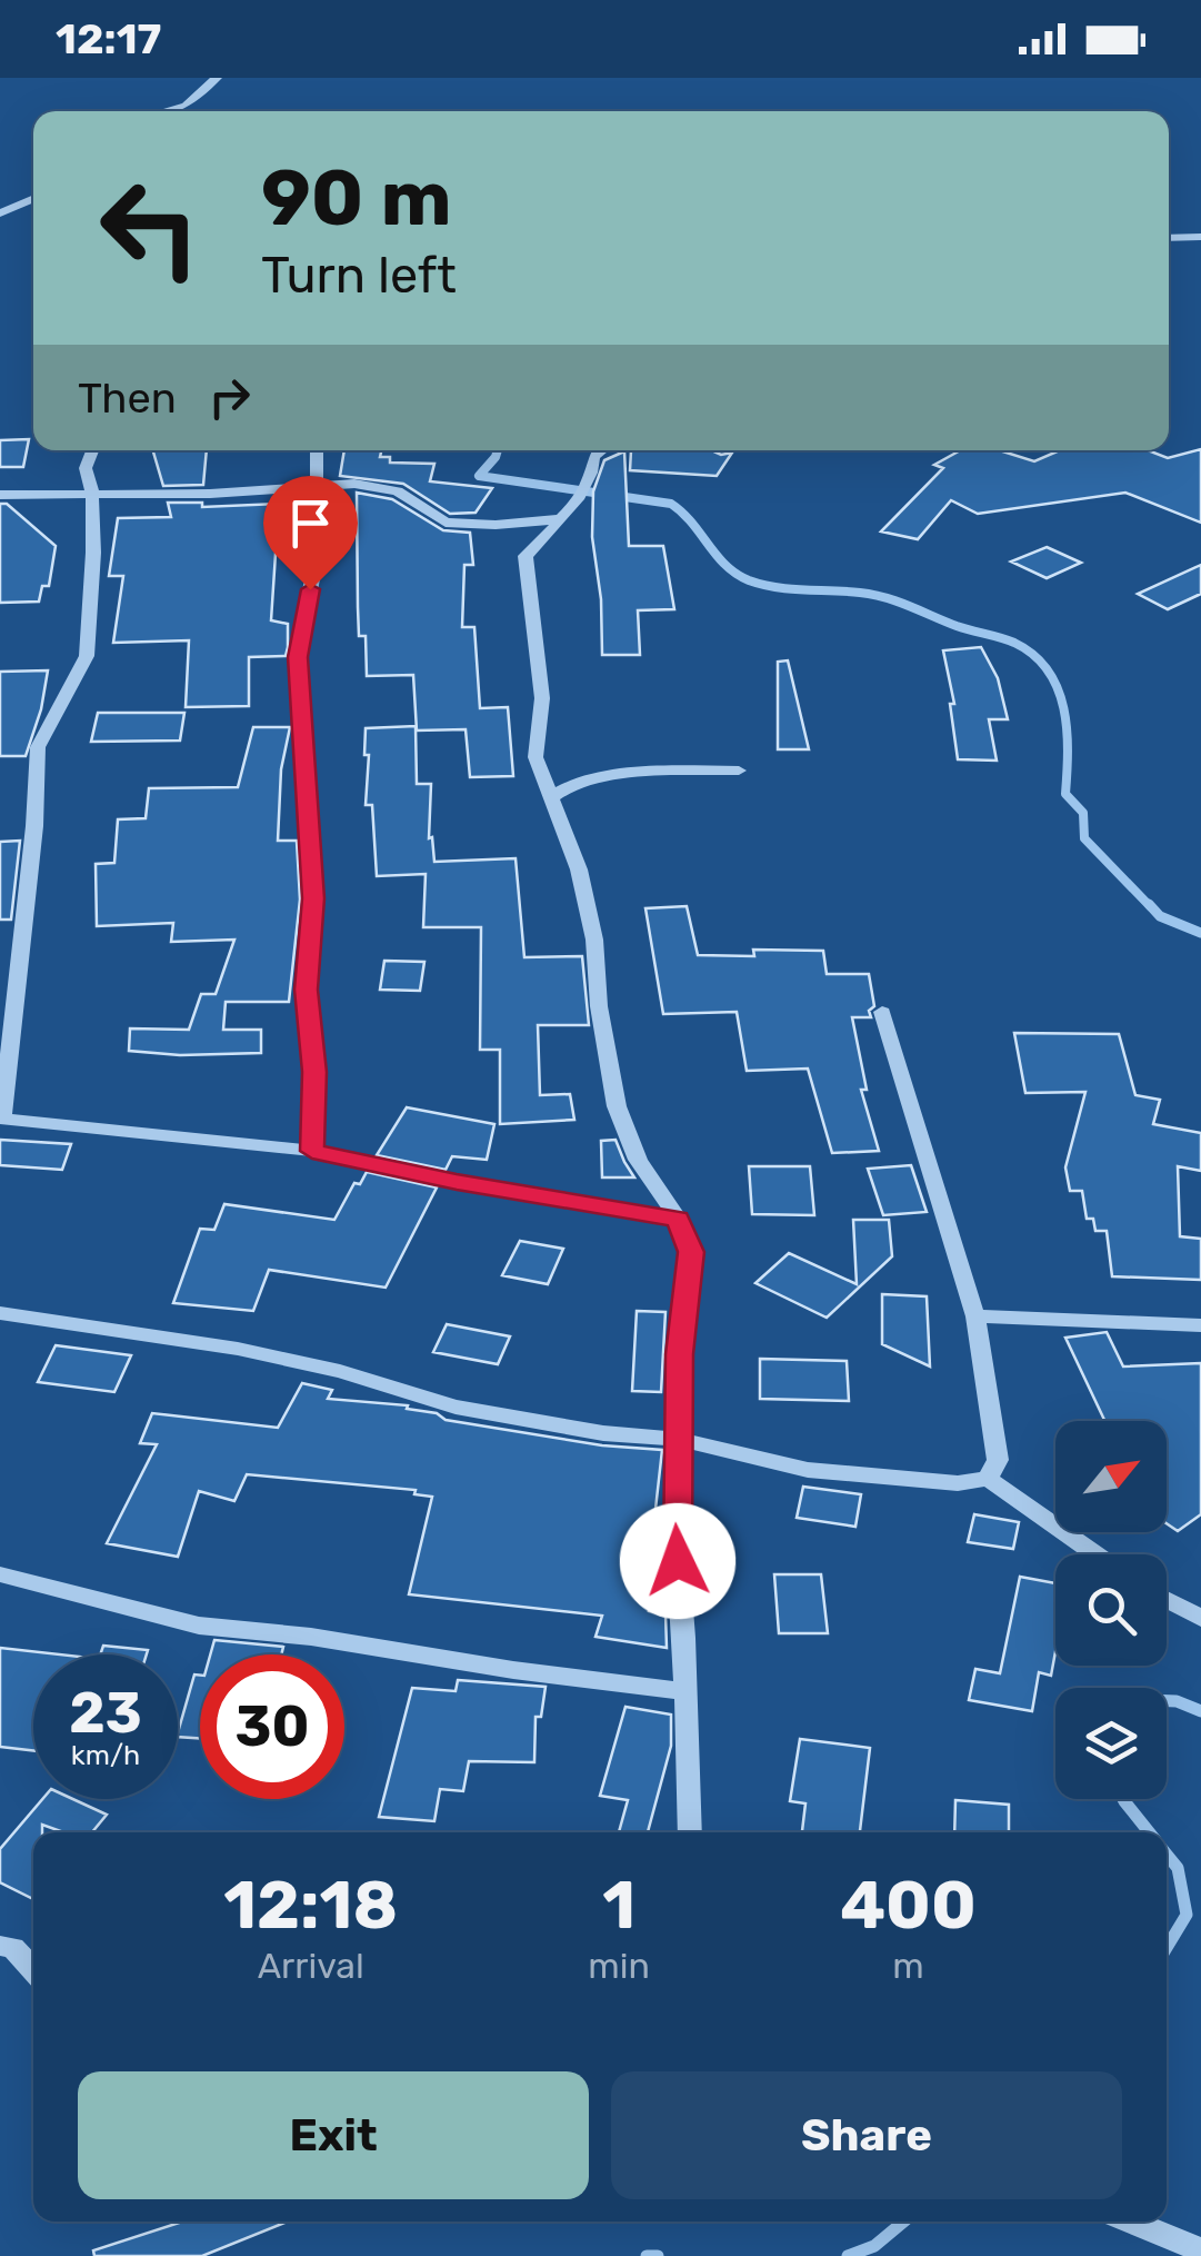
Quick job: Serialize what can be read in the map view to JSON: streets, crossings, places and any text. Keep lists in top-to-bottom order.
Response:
{
  "north": "top right",
  "page": {
    "status": "12:17",
    "turn": ["90 m", "Turn left"],
    "then": "Then",
    "speed": "23 km/h",
    "limit": "30",
    "eta": [
      "12:18",
      "Arrival",
      "1",
      "min",
      "400",
      "m"
    ],
    "buttons": ["Exit", "Share"]
  }
}
